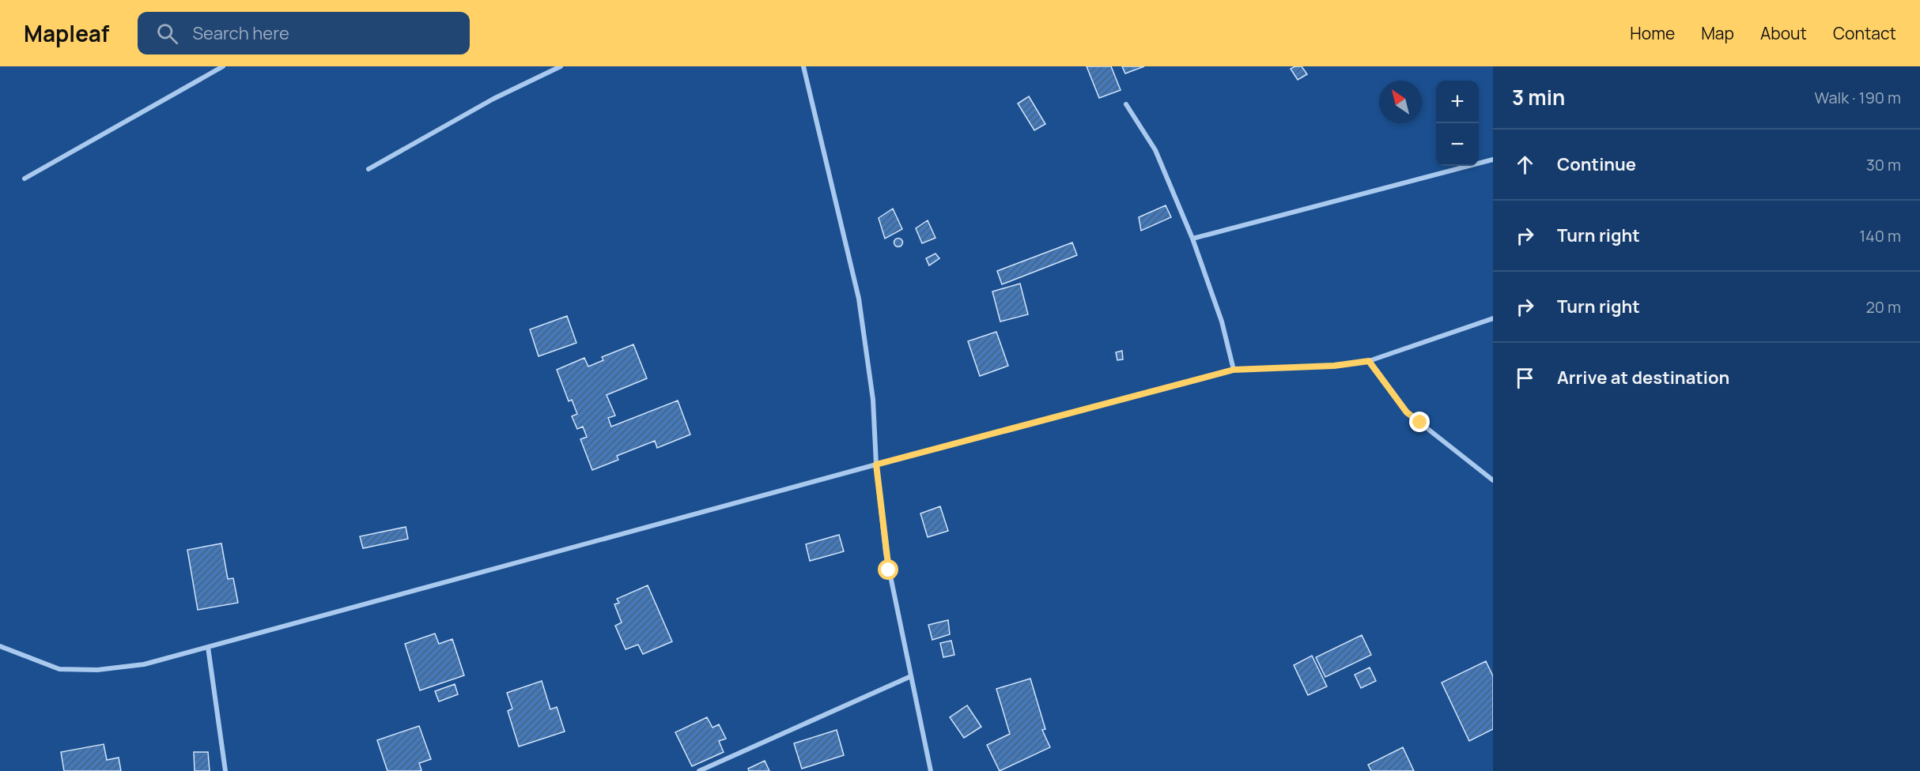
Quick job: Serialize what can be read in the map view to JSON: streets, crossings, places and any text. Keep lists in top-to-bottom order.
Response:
{
  "north": "top left",
  "page": {
    "header": "Mapleaf",
    "search": "Search here",
    "nav": [
      "Home",
      "Map",
      "About",
      "Contact"
    ],
    "heading": ["3 min", "Walk · 190 m"],
    "map_buttons": ["+", "−"],
    "list": [
      ["Continue", "30 m"],
      ["Turn right", "140 m"],
      ["Turn right", "20 m"],
      "Arrive at destination"
    ]
  }
}
